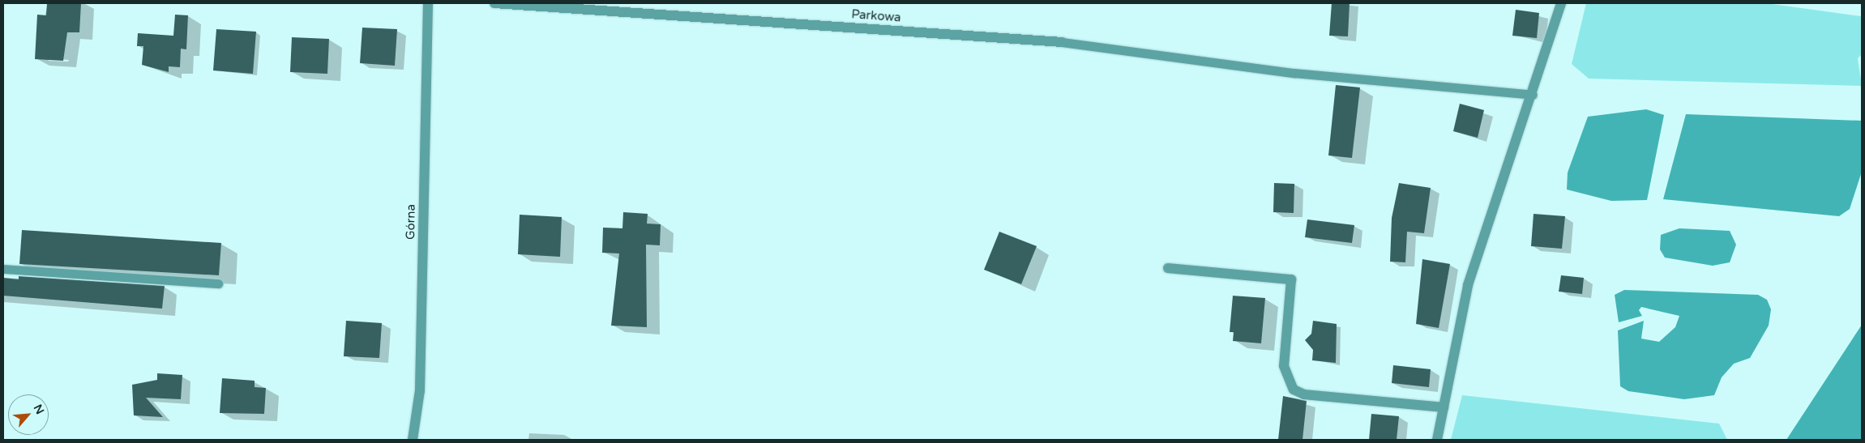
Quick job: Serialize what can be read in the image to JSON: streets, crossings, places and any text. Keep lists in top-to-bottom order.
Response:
{
  "streets": {
    "street": ["Parkowa", "Górna"]
  },
  "north": "top right"
}
